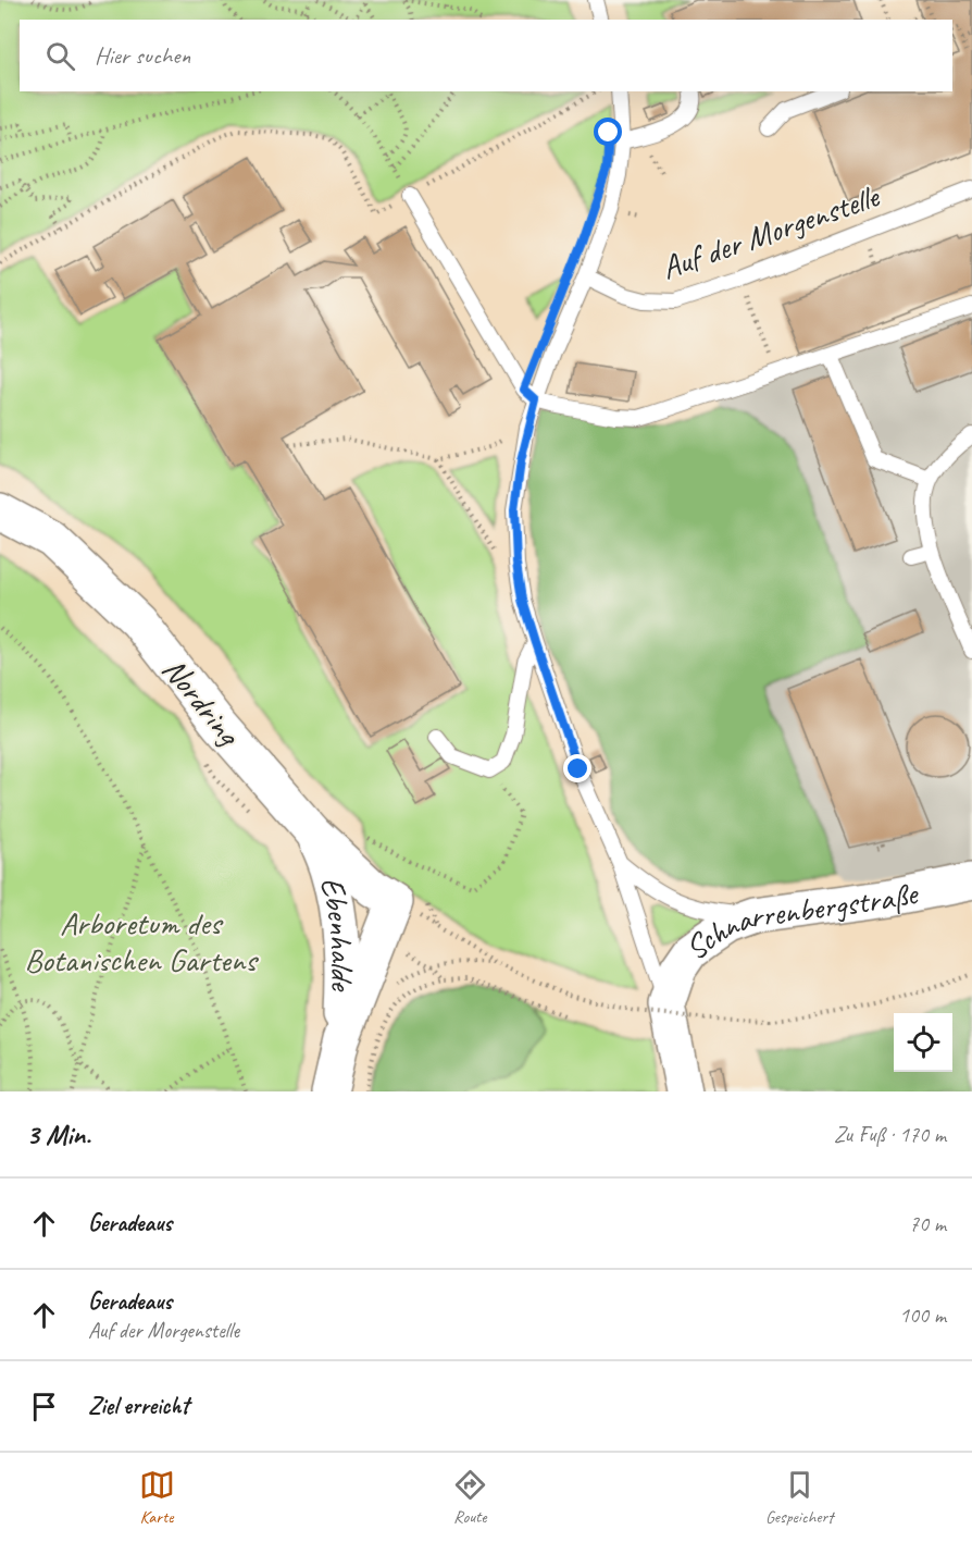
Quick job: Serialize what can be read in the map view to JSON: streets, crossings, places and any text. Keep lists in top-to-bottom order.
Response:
{
  "streets": {
    "street": ["Nordring", "Schnarrenbergstraße", "Ebenhalde"],
    "lane": ["Auf der Morgenstelle"]
  },
  "crossings": [
    ["Nordring", "Schnarrenbergstraße"],
    ["Nordring", "Ebenhalde"],
    ["Schnarrenbergstraße", "Ebenhalde"]
  ],
  "parks": ["Arboretum des Botanischen Gartens"],
  "page": {
    "search": "Hier suchen",
    "heading": ["3 Min.", "Zu Fuß · 170 m"],
    "list": [
      ["Geradeaus", "70 m"],
      ["Geradeaus", "Auf der Morgenstelle", "100 m"],
      "Ziel erreicht"
    ],
    "nav": ["Karte", "Route", "Gespeichert"]
  }
}
